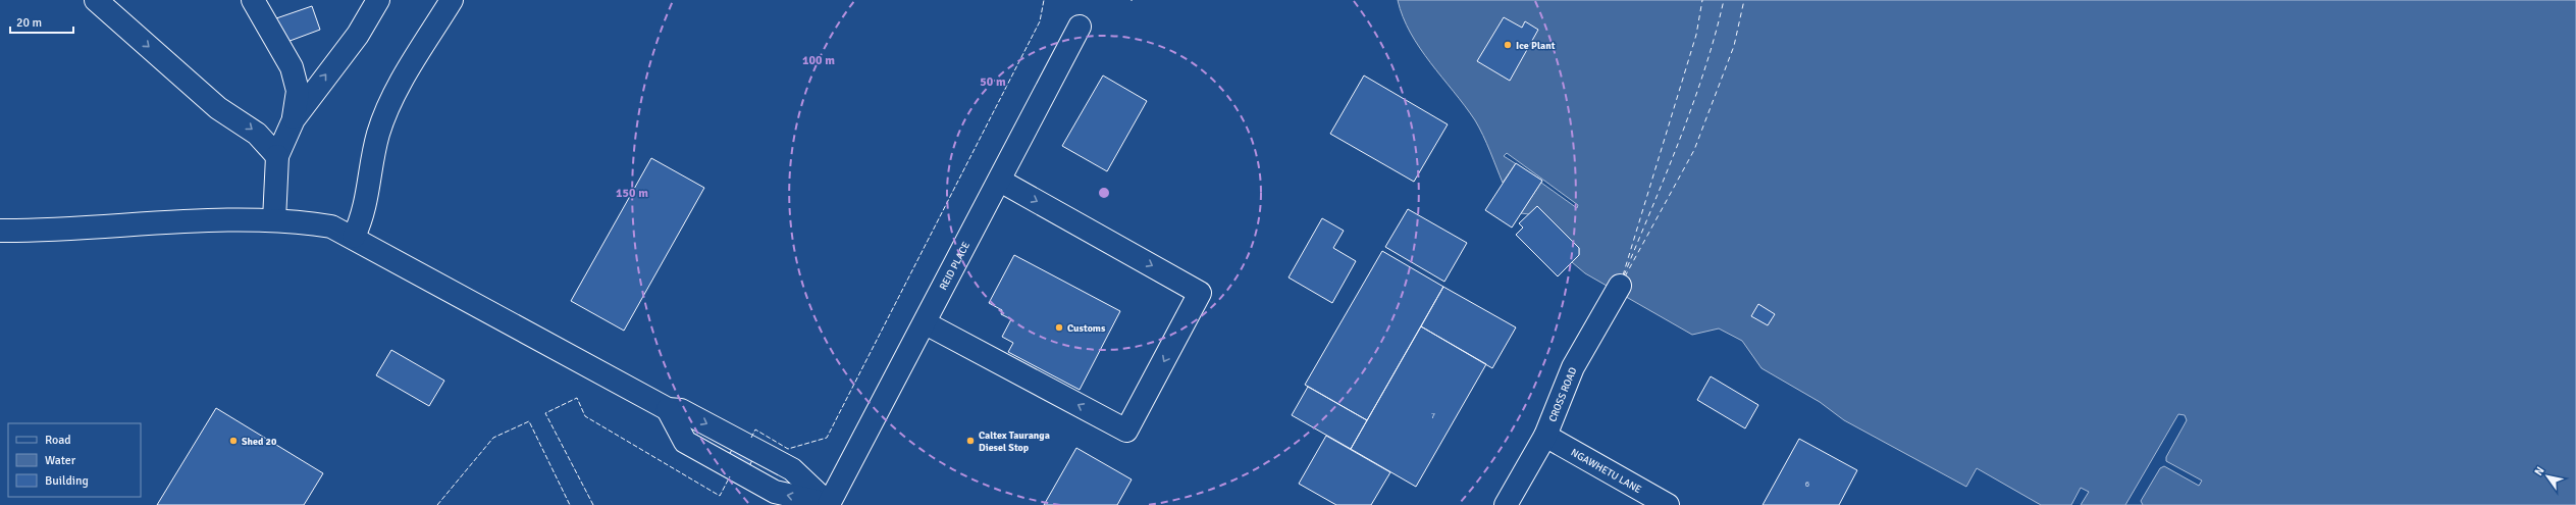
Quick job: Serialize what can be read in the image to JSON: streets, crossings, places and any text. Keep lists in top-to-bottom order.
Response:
{
  "streets": {
    "street": ["REID PLACE", "CROSS ROAD", "NGAWHETU LANE"]
  },
  "crossings": [
    ["CROSS ROAD", "NGAWHETU LANE"]
  ],
  "places": [
    "Ice Plant",
    "Customs",
    "Shed 20",
    "Caltex Tauranga Diesel Stop"
  ],
  "house_numbers": ["7", "6"],
  "legend": ["Road", "Water", "Building"],
  "scale_bar": "20 m",
  "north": "top left",
  "rings": ["100 m", "50 m", "150 m"]
}
